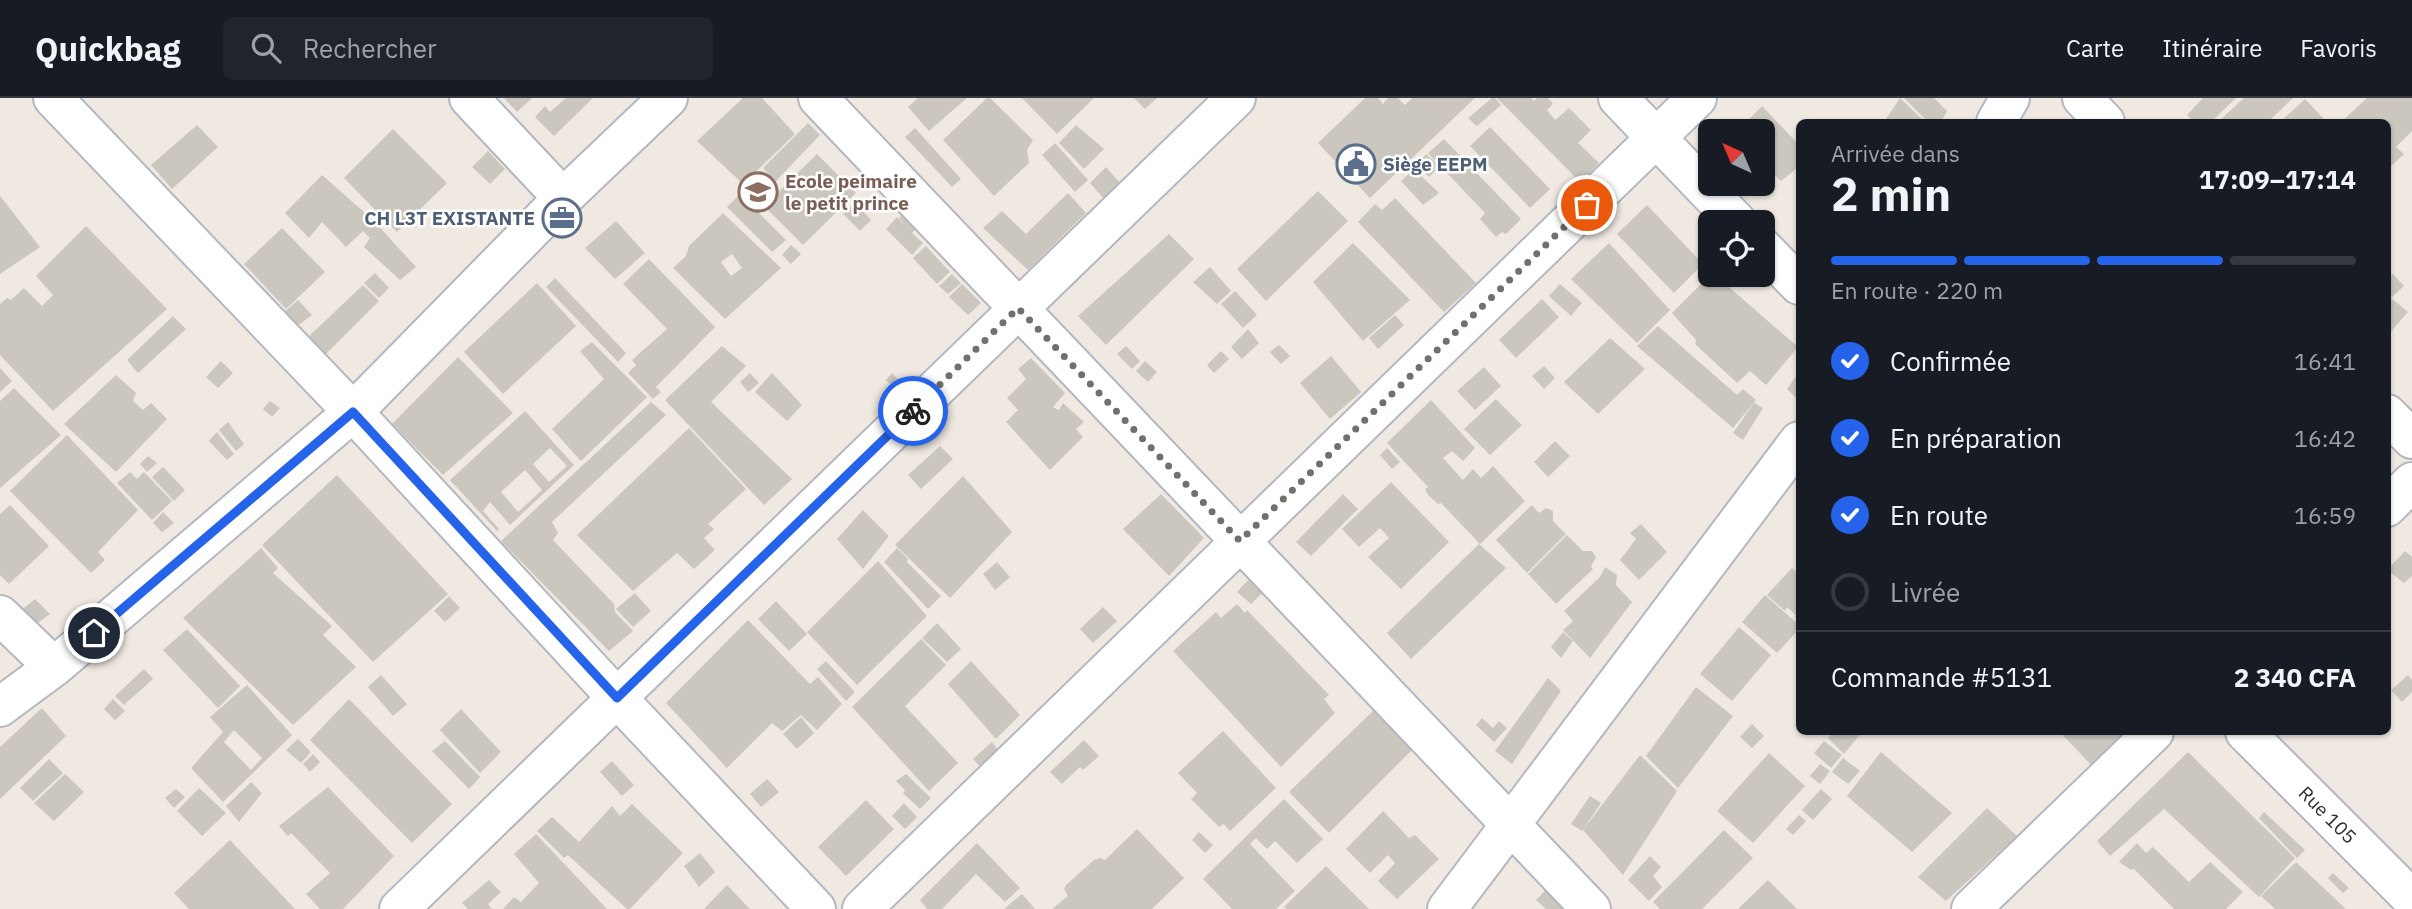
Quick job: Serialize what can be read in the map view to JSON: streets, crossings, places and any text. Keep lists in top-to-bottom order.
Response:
{
  "streets": {
    "street": ["Rue 105"]
  },
  "places": {
    "public building": ["Siège EEPM"],
    "school or university": ["Ecole peimaire le petit prince"],
    "office": ["CH L3T EXISTANTE"]
  },
  "north": "top left",
  "page": {
    "header": "Quickbag",
    "search": "Rechercher",
    "nav": ["Carte", "Itinéraire", "Favoris"],
    "heading": ["2 min", "Arrivée dans", "17:09–17:14"],
    "panel": ["Commande #5131", "2 340 CFA"],
    "bar": "En route · 220 m",
    "list": [
      ["Confirmée", "16:41"],
      ["En préparation", "16:42"],
      ["En route", "16:59"],
      "Livrée"
    ]
  }
}
